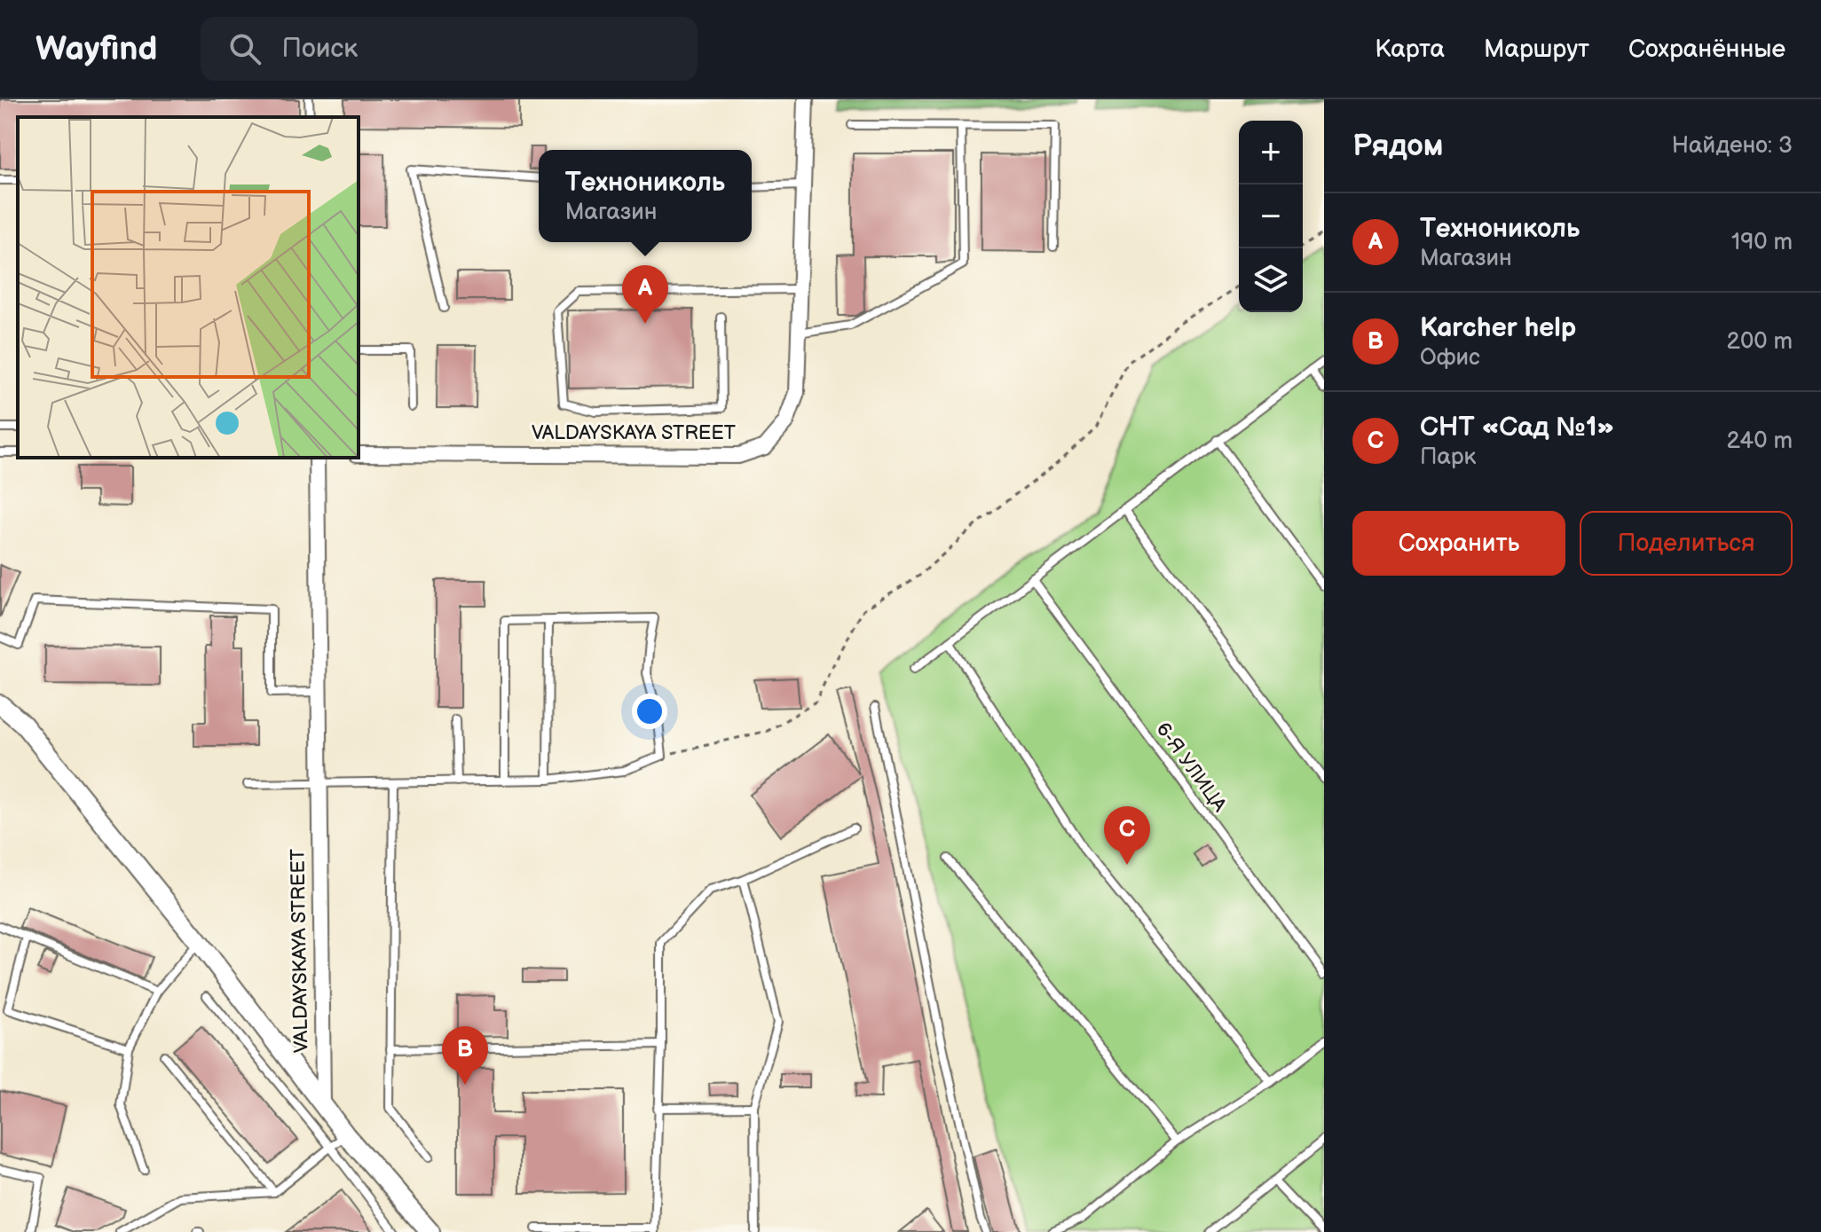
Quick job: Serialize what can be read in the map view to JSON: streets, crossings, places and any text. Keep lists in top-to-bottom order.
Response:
{
  "streets": {
    "street": ["VALDAYSKAYA STREET"],
    "lane": ["6-Я УЛИЦА"]
  },
  "page": {
    "header": "Wayfind",
    "search": "Поиск",
    "nav": ["Карта", "Маршрут", "Сохранённые"],
    "heading": ["Рядом", "Найдено: 3"],
    "map_buttons": ["+", "−"],
    "popup": ["Технониколь", "Магазин"],
    "list": [
      {
        "mark": "A",
        "name": "Технониколь",
        "note": "Магазин",
        "value": "190 m"
      },
      {
        "mark": "B",
        "name": "Karcher help",
        "note": "Офис",
        "value": "200 m"
      },
      {
        "mark": "C",
        "name": "СНТ «Сад №1»",
        "note": "Парк",
        "value": "240 m"
      }
    ],
    "pins": ["A", "C", "B"],
    "buttons": ["Сохранить", "Поделиться"]
  }
}
